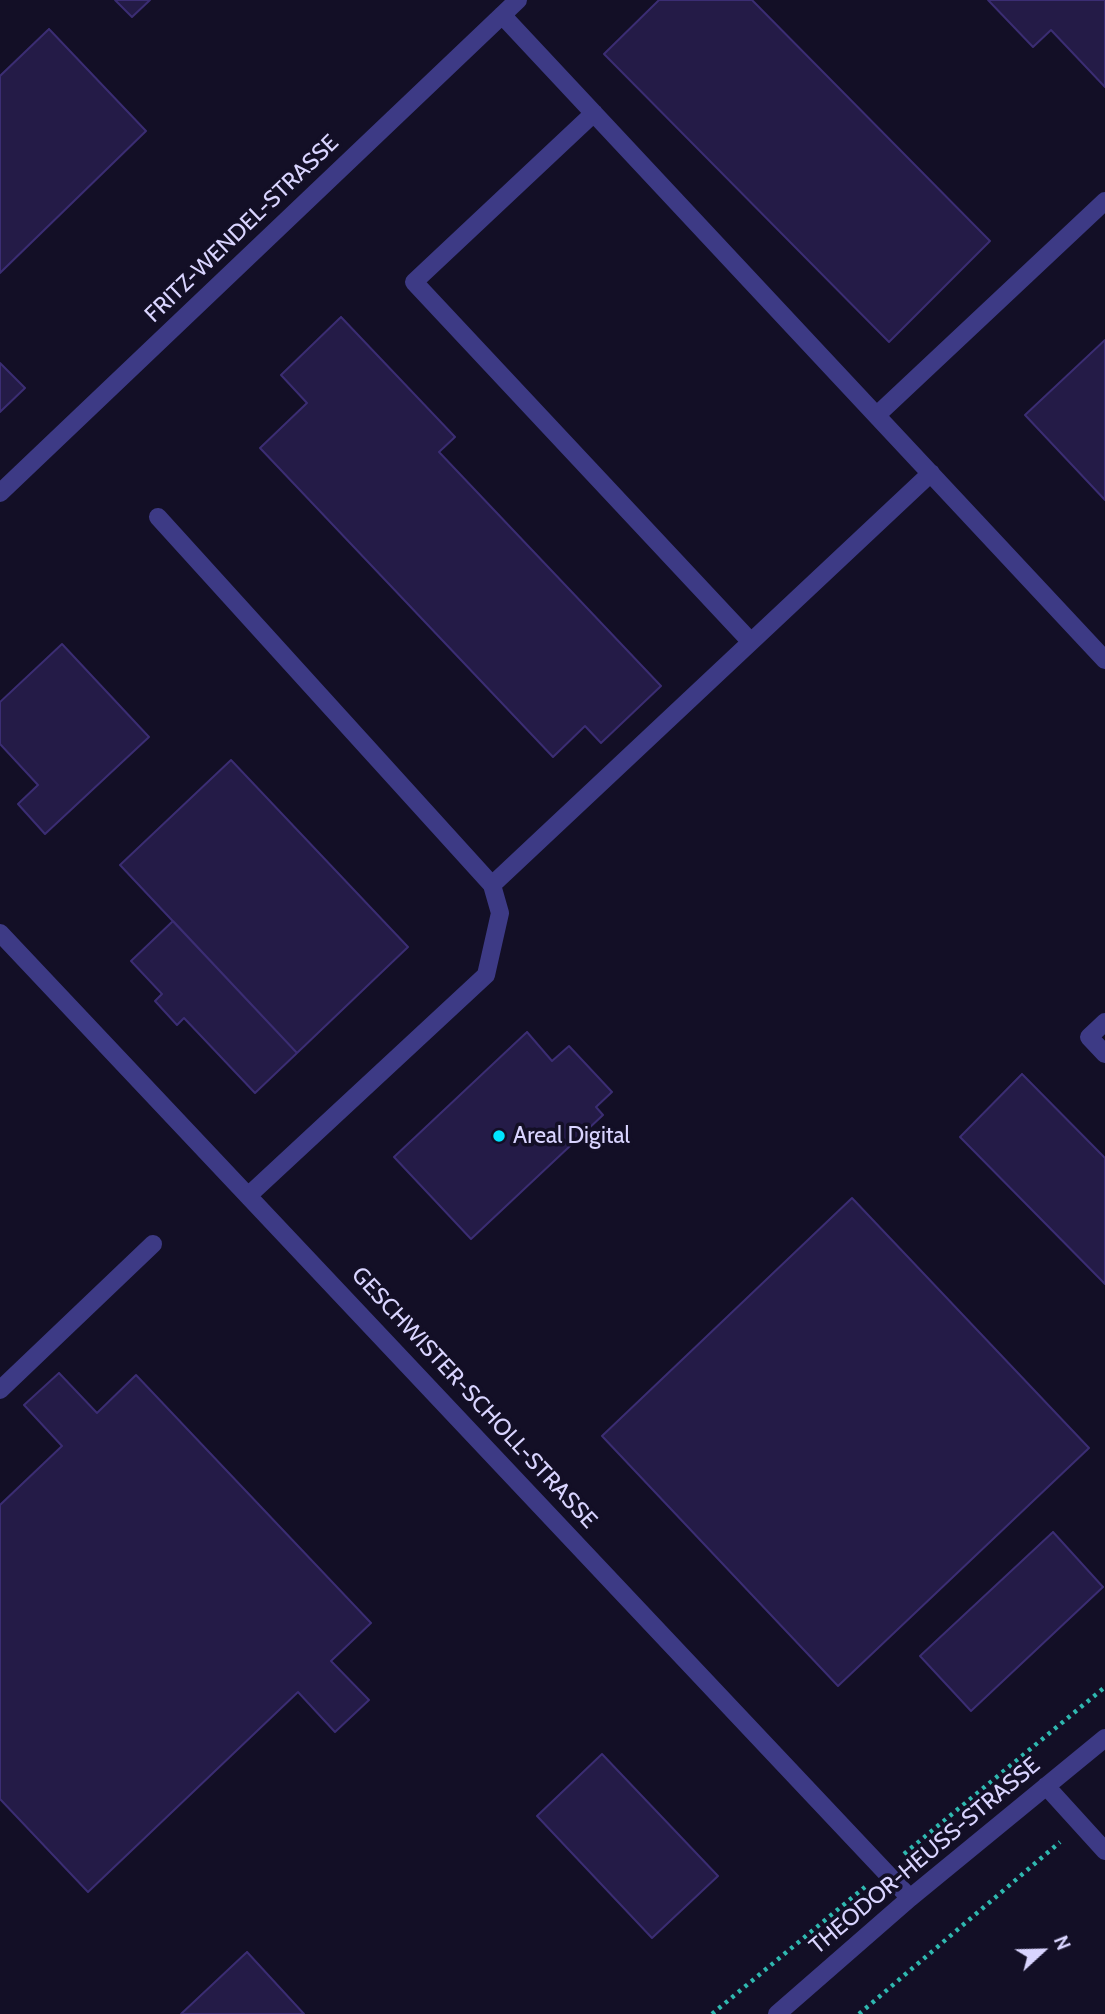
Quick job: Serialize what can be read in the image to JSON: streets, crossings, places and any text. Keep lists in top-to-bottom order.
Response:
{
  "streets": {
    "street": ["FRITZ-WENDEL-STRASSE", "GESCHWISTER-SCHOLL-STRASSE", "THEODOR-HEUSS-STRASSE"]
  },
  "crossings": [
    ["GESCHWISTER-SCHOLL-STRASSE", "THEODOR-HEUSS-STRASSE"]
  ],
  "places": ["Areal Digital"],
  "north": "right"
}
